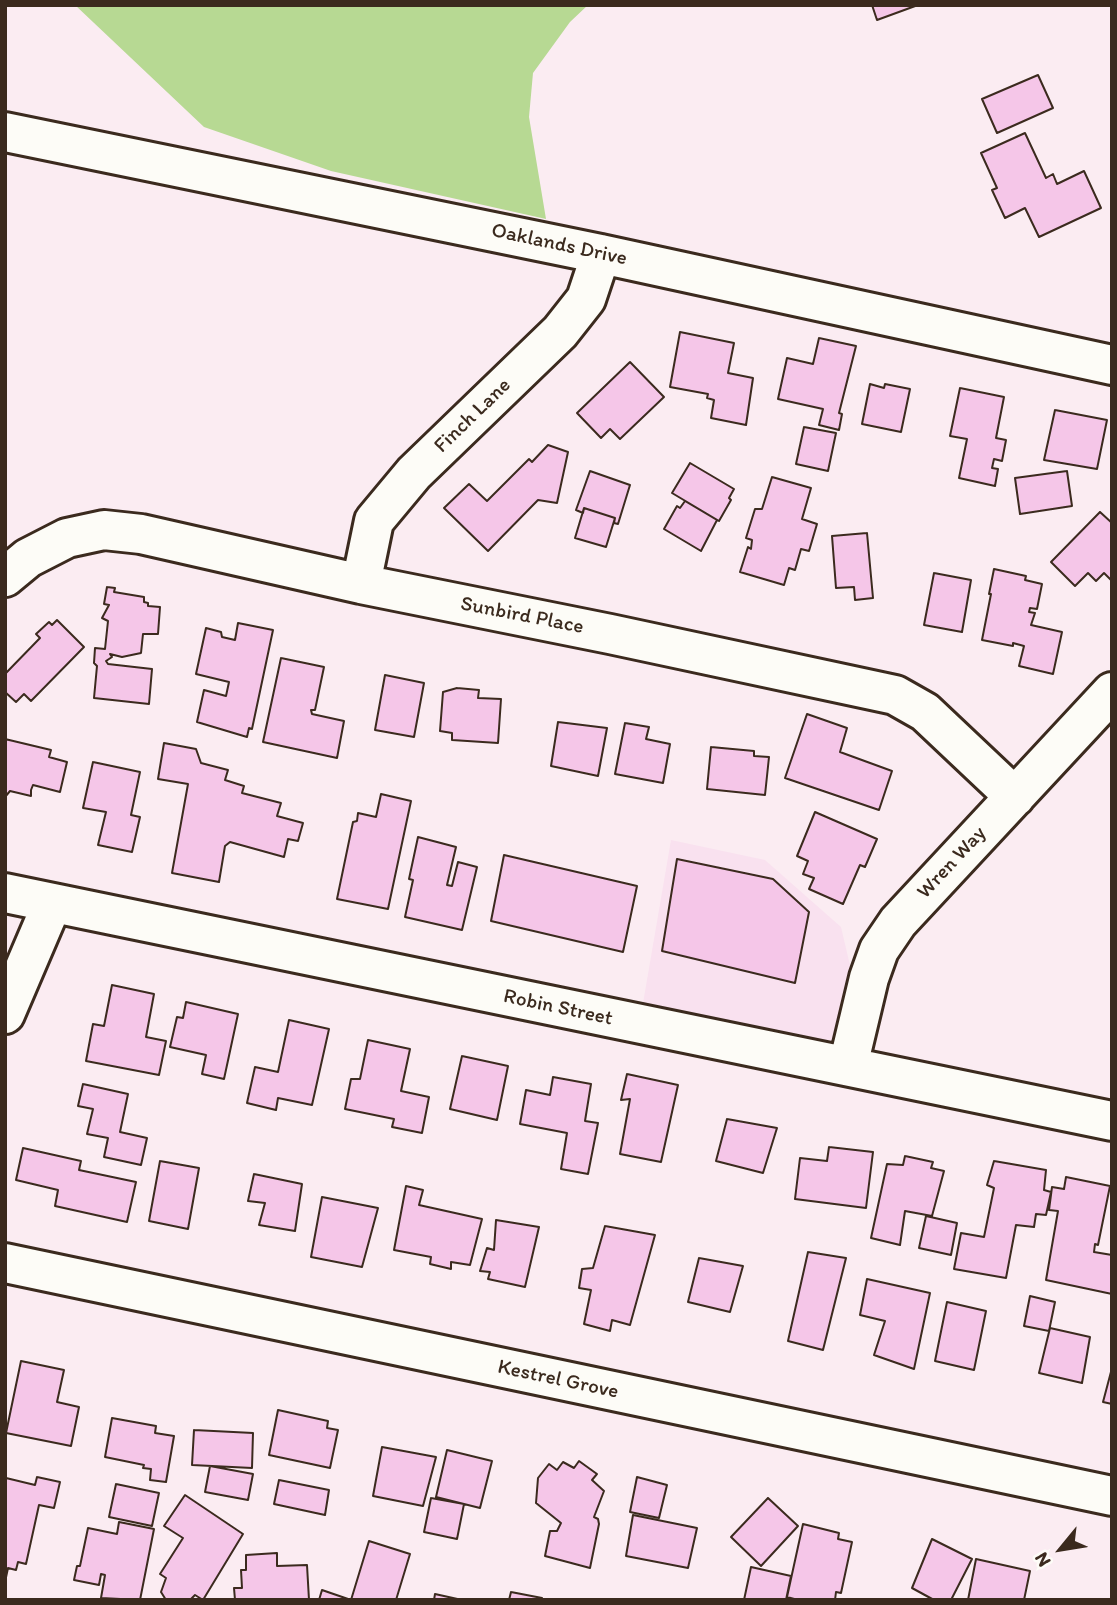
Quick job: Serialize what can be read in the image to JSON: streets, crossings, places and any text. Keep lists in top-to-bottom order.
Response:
{
  "streets": {
    "street": [
      "Oaklands Drive",
      "Finch Lane",
      "Sunbird Place",
      "Wren Way",
      "Robin Street",
      "Kestrel Grove"
    ]
  },
  "crossings": [
    ["Oaklands Drive", "Finch Lane"],
    ["Finch Lane", "Sunbird Place"],
    ["Sunbird Place", "Wren Way"],
    ["Wren Way", "Robin Street"]
  ],
  "north": "bottom left"
}
